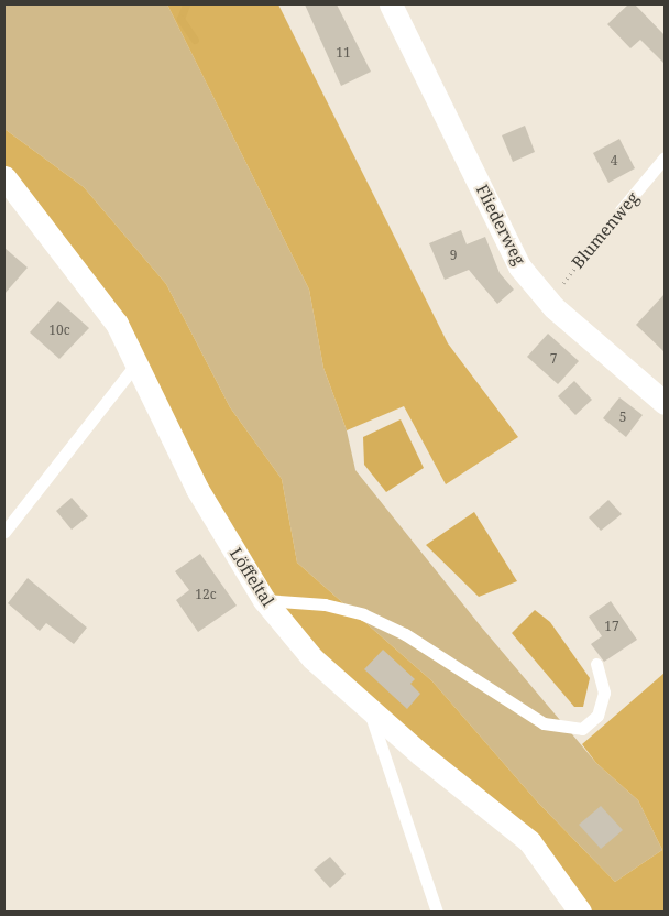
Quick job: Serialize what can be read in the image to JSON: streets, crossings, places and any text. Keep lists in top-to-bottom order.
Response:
{
  "streets": {
    "street": ["Fliederweg", "Löffeltal"],
    "lane": ["Blumenweg"]
  },
  "crossings": [
    ["Fliederweg", "Blumenweg"]
  ],
  "house_numbers": [
    "11",
    "4",
    "9",
    "10c",
    "7",
    "5",
    "12c",
    "17"
  ]
}
